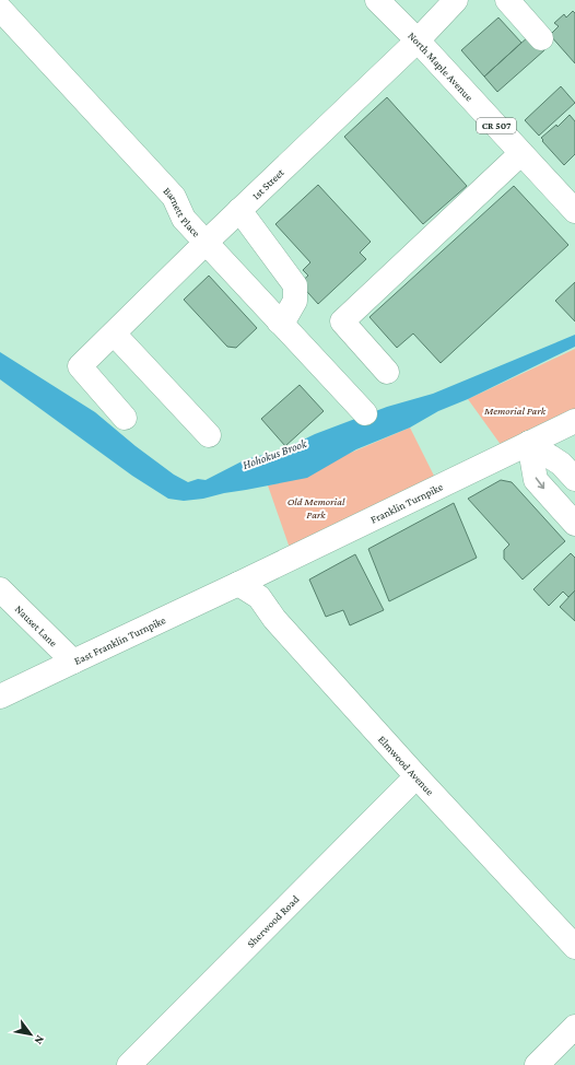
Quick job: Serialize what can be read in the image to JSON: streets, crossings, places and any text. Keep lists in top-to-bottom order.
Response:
{
  "streets": {
    "street": [
      "North Maple Avenue",
      "CR 507",
      "1st Street",
      "Barnett Place",
      "Franklin Turnpike",
      "Nauset Lane",
      "East Franklin Turnpike",
      "Elmwood Avenue",
      "Sherwood Road"
    ]
  },
  "crossings": [
    ["North Maple Avenue", "1st Street"],
    ["1st Street", "Barnett Place"],
    ["Franklin Turnpike", "East Franklin Turnpike"],
    ["Franklin Turnpike", "Elmwood Avenue"],
    ["Nauset Lane", "East Franklin Turnpike"],
    ["East Franklin Turnpike", "Elmwood Avenue"],
    ["Elmwood Avenue", "Sherwood Road"]
  ],
  "water": ["Hohokus Brook"],
  "parks": ["Memorial Park", "Old Memorial Park"],
  "north": "bottom right"
}
